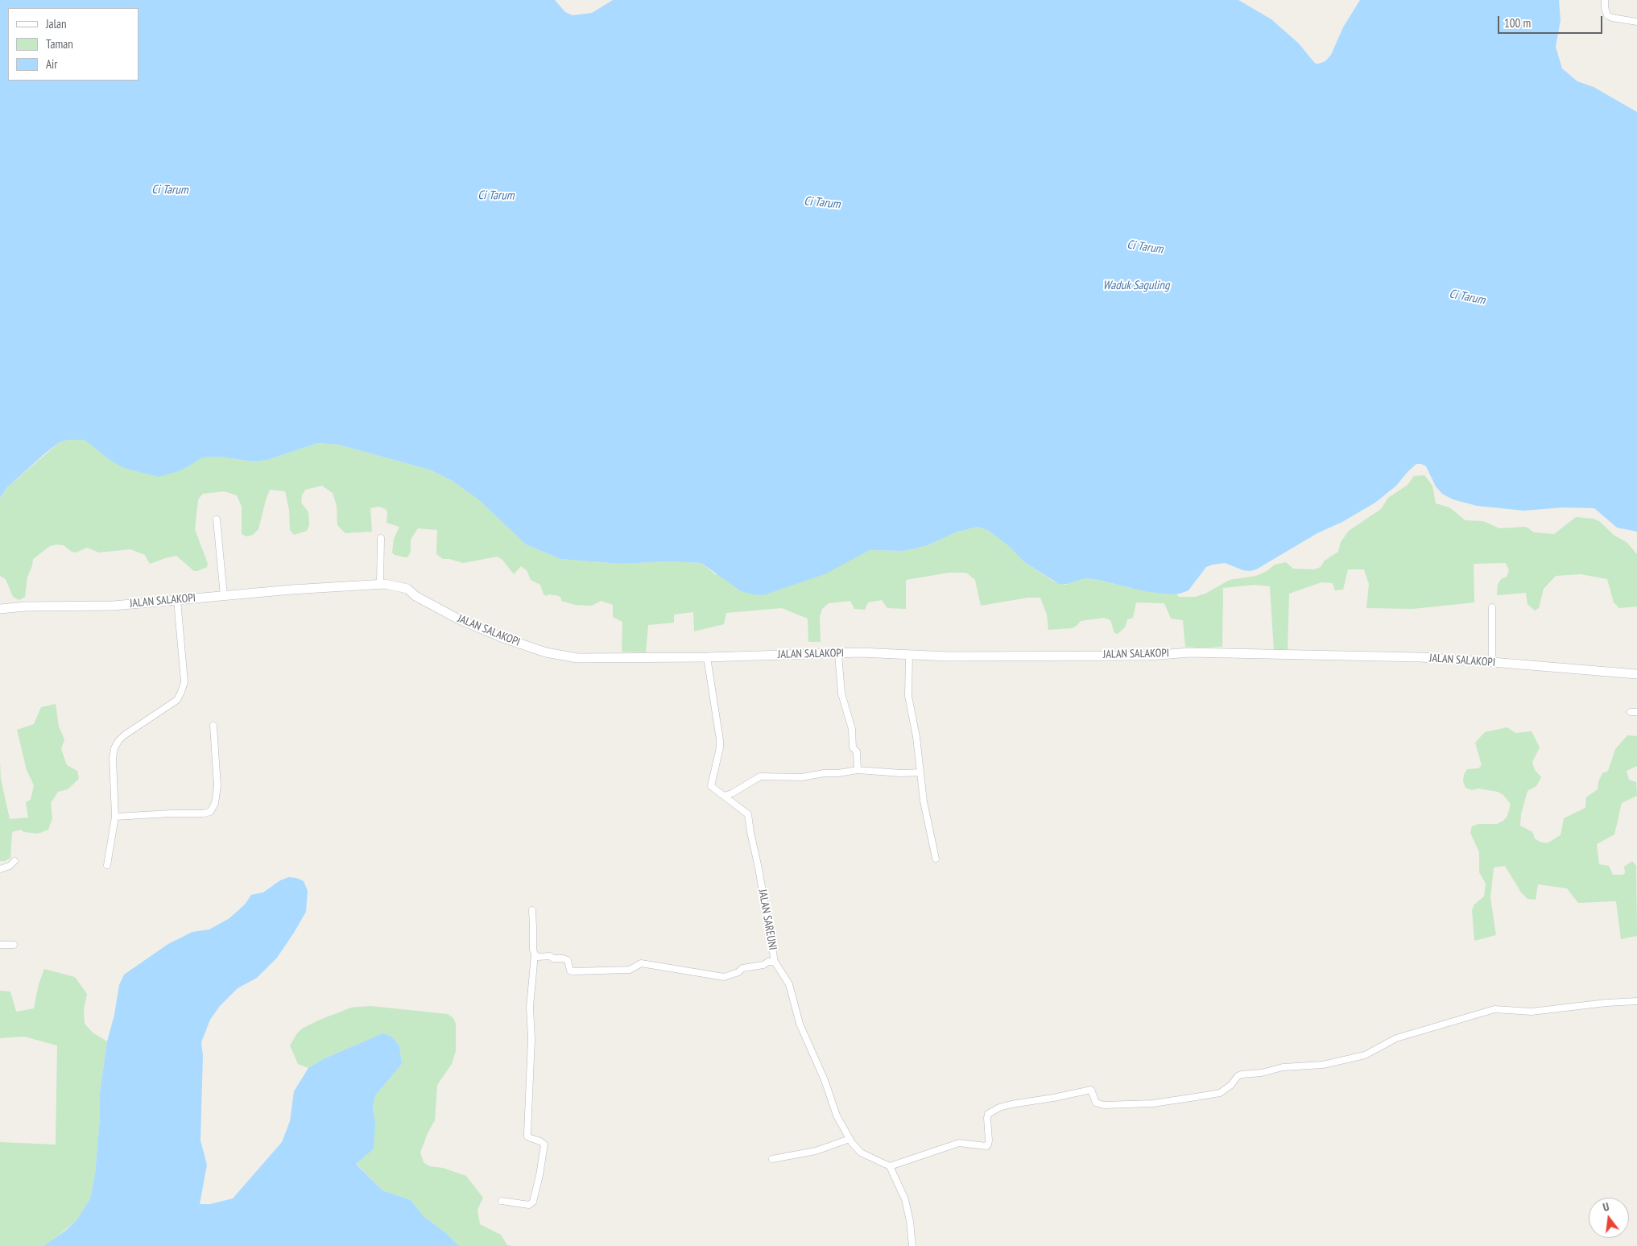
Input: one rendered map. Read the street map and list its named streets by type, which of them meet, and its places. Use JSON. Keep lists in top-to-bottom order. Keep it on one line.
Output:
{"streets":{"street":["JALAN SALAKOPI","JALAN SAREUNI"]},"crossings":[["JALAN SALAKOPI","JALAN SAREUNI"]],"water":["Ci Tarum","Waduk Saguling"],"legend":["Jalan","Taman","Air"],"scale_bar":"100 m","north":"top"}
